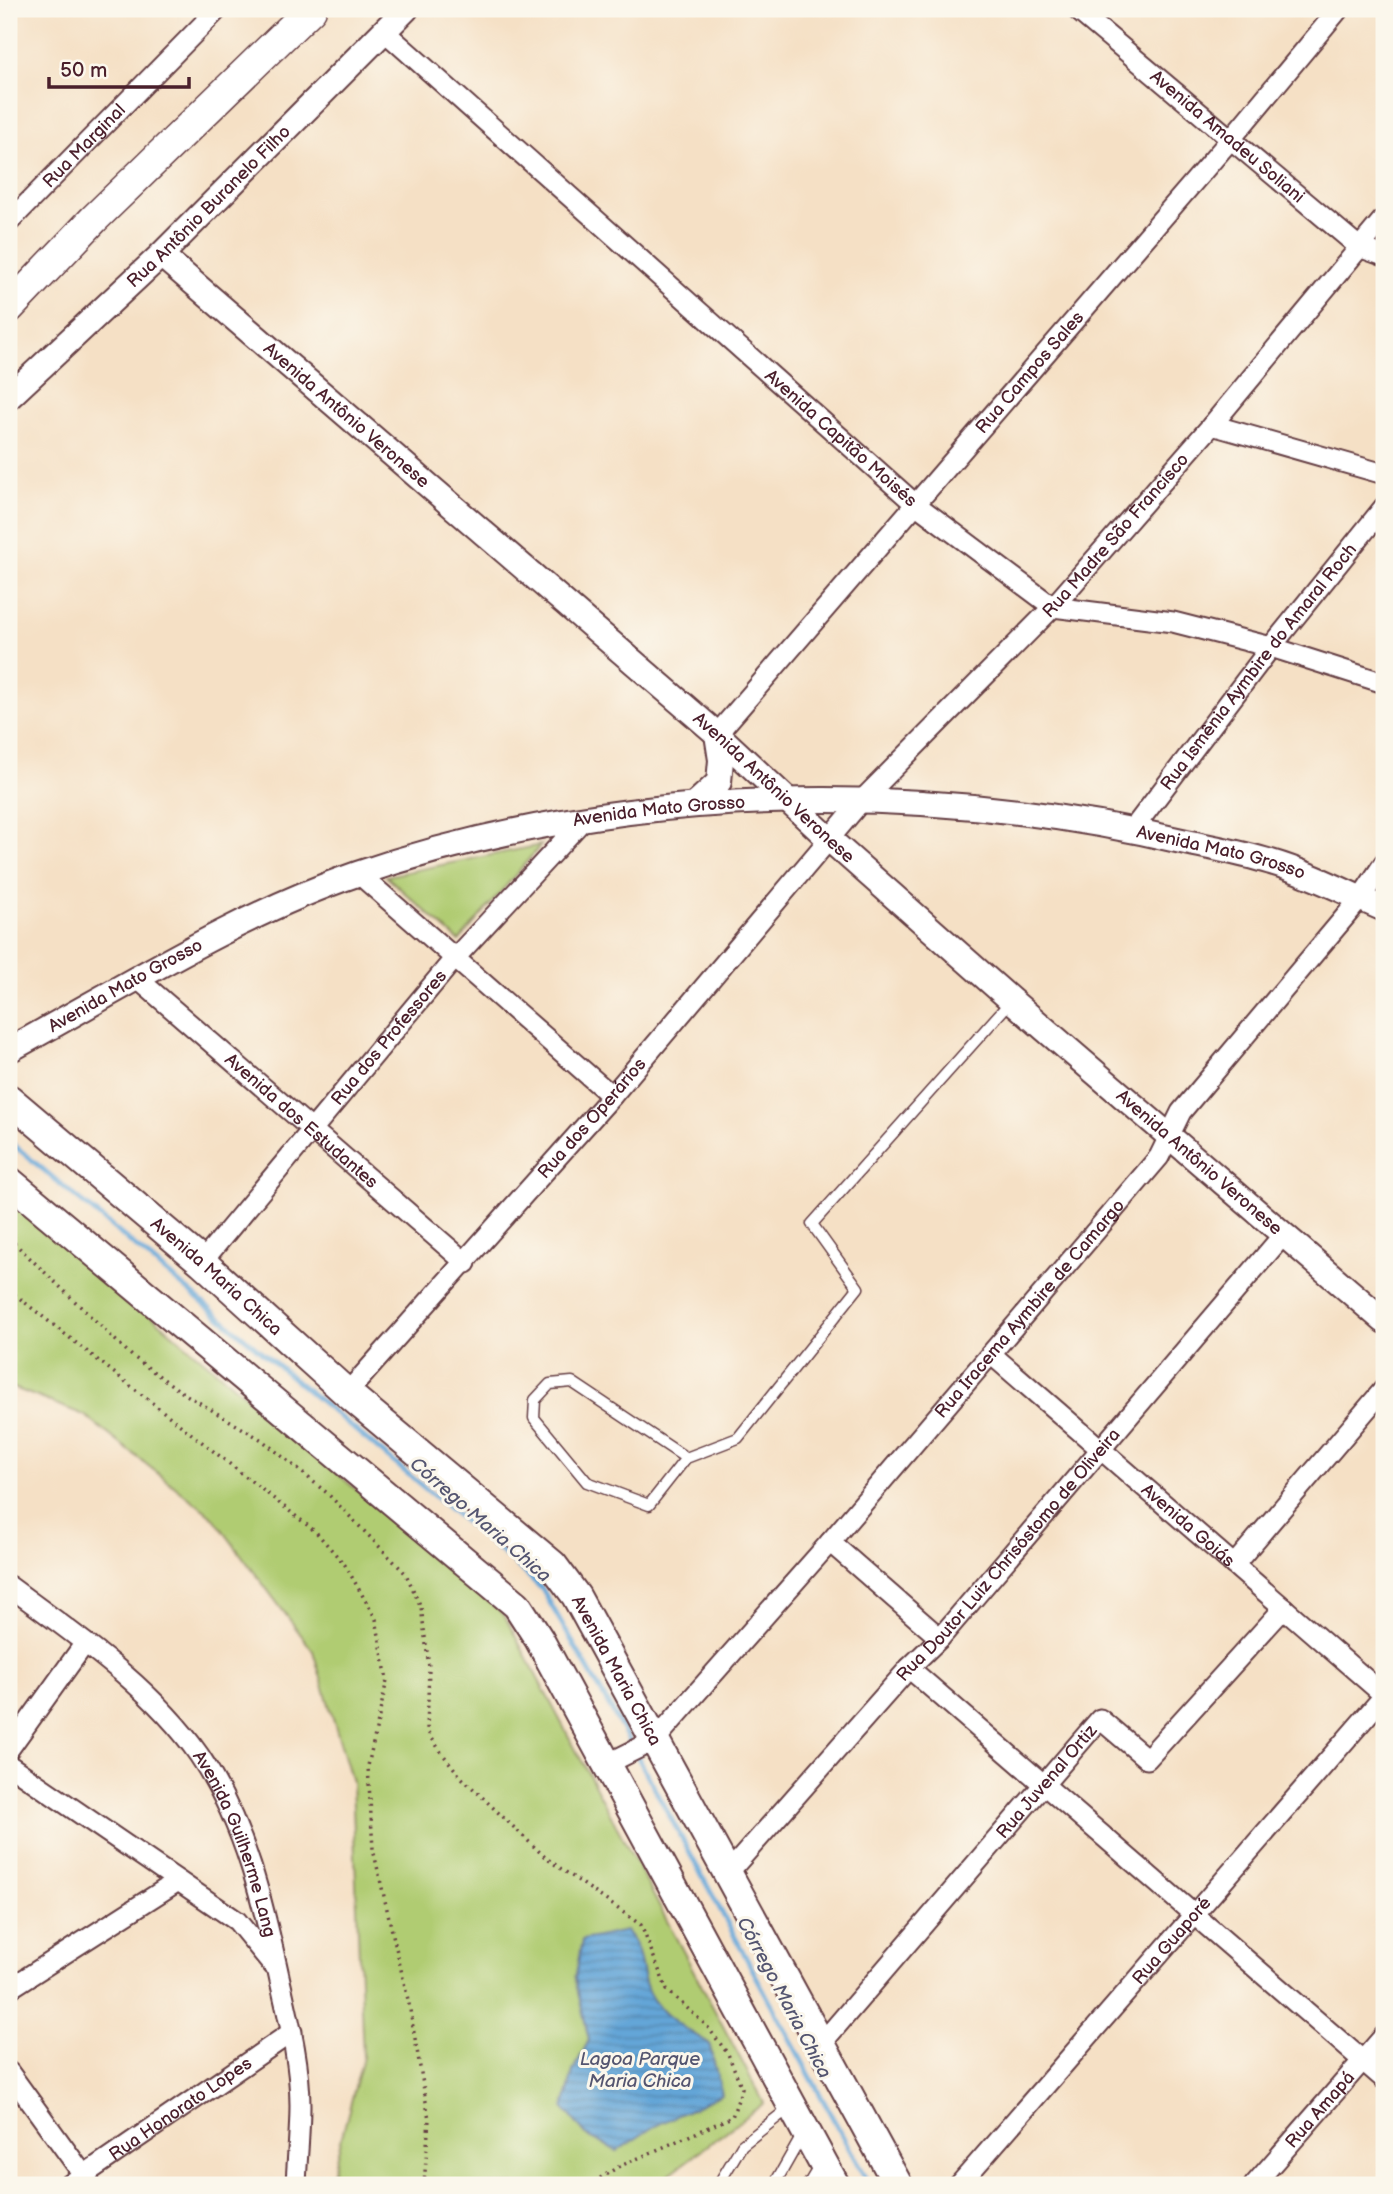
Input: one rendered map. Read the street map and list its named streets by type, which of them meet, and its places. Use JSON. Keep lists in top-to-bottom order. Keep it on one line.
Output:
{"streets":{"main road":["Avenida Maria Chica"],"street":["Avenida Amadeu Soliani","Rua Marginal","Rua Antônio Buranelo Filho","Rua Campos Sales","Avenida Antônio Veronese","Avenida Capitão Moisés","Rua Madre São Francisco","Rua Ismênia Aymbire do Amaral Roch","Avenida Mato Grosso","Rua dos Professores","Rua dos Operários","Avenida dos Estudantes","Rua Iracema Aymbire de Camargo","Avenida Goiás","Rua Doutor Luiz Chrisóstomo de Oliveira","Rua Juvenal Ortiz","Avenida Guilherme Lang","Rua Guaporé","Rua Honorato Lopes","Rua Amapá"]},"crossings":[["Avenida Amadeu Soliani","Rua Campos Sales"],["Avenida Amadeu Soliani","Rua Madre São Francisco"],["Rua Antônio Buranelo Filho","Avenida Antônio Veronese"],["Rua Antônio Buranelo Filho","Avenida Capitão Moisés"],["Rua Campos Sales","Avenida Antônio Veronese"],["Rua Campos Sales","Avenida Capitão Moisés"],["Avenida Antônio Veronese","Rua Madre São Francisco"],["Avenida Antônio Veronese","Avenida Mato Grosso"],["Avenida Antônio Veronese","Rua dos Operários"],["Avenida Antônio Veronese","Rua Iracema Aymbire de Camargo"],["Avenida Antônio Veronese","Rua Doutor Luiz Chrisóstomo de Oliveira"],["Avenida Capitão Moisés","Rua Madre São Francisco"],["Avenida Capitão Moisés","Rua Ismênia Aymbire do Amaral Roch"],["Rua Madre São Francisco","Avenida Mato Grosso"],["Rua Madre São Francisco","Rua dos Operários"],["Rua Ismênia Aymbire do Amaral Roch","Avenida Mato Grosso"],["Avenida Mato Grosso","Rua dos Professores"],["Avenida Mato Grosso","Avenida dos Estudantes"],["Avenida Mato Grosso","Rua Iracema Aymbire de Camargo"],["Rua dos Professores","Avenida dos Estudantes"],["Rua dos Professores","Avenida Maria Chica"],["Rua dos Operários","Avenida dos Estudantes"],["Rua dos Operários","Avenida Maria Chica"],["Avenida Maria Chica","Rua Iracema Aymbire de Camargo"],["Avenida Maria Chica","Rua Doutor Luiz Chrisóstomo de Oliveira"],["Avenida Maria Chica","Rua Juvenal Ortiz"],["Rua Iracema Aymbire de Camargo","Avenida Goiás"],["Avenida Goiás","Rua Doutor Luiz Chrisóstomo de Oliveira"],["Avenida Goiás","Rua Juvenal Ortiz"],["Avenida Goiás","Rua Guaporé"],["Avenida Guilherme Lang","Rua Honorato Lopes"]],"water":["Córrego Maria Chica","Lagoa Parque Maria Chica"],"scale_bar":"50 m"}
